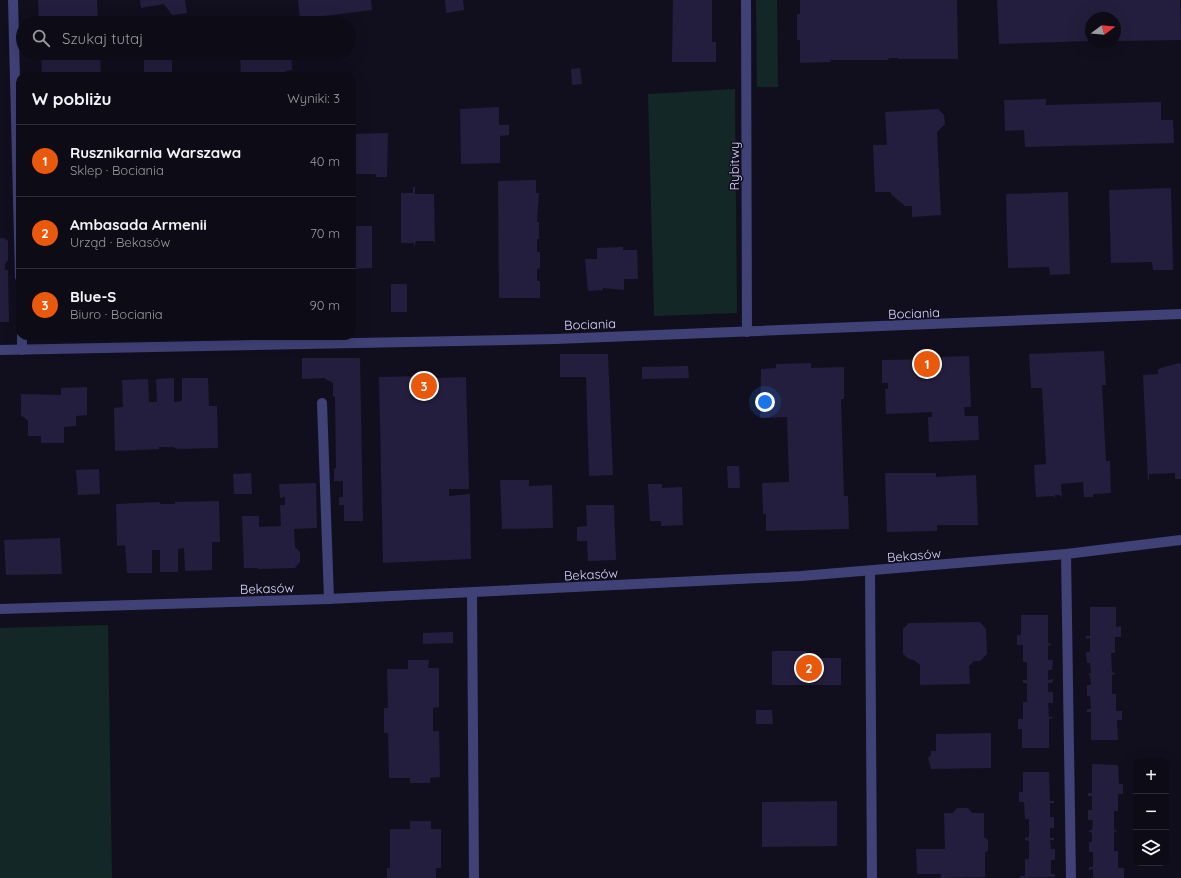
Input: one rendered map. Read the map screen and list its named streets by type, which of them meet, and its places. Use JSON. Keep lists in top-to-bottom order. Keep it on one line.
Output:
{"streets":{"street":["Rybitwy","Bociania","Bekasów"]},"crossings":[["Rybitwy","Bociania"]],"north":"right","page":{"search":"Szukaj tutaj","heading":["W pobliżu","Wyniki: 3"],"list":[{"mark":"1","name":"Rusznikarnia Warszawa","note":"Sklep · Bociania","value":"40 m"},{"mark":"2","name":"Ambasada Armenii","note":"Urząd · Bekasów","value":"70 m"},{"mark":"3","name":"Blue-S","note":"Biuro · Bociania","value":"90 m"}],"pins":["1","3","2"],"map_buttons":["+","−"]}}
